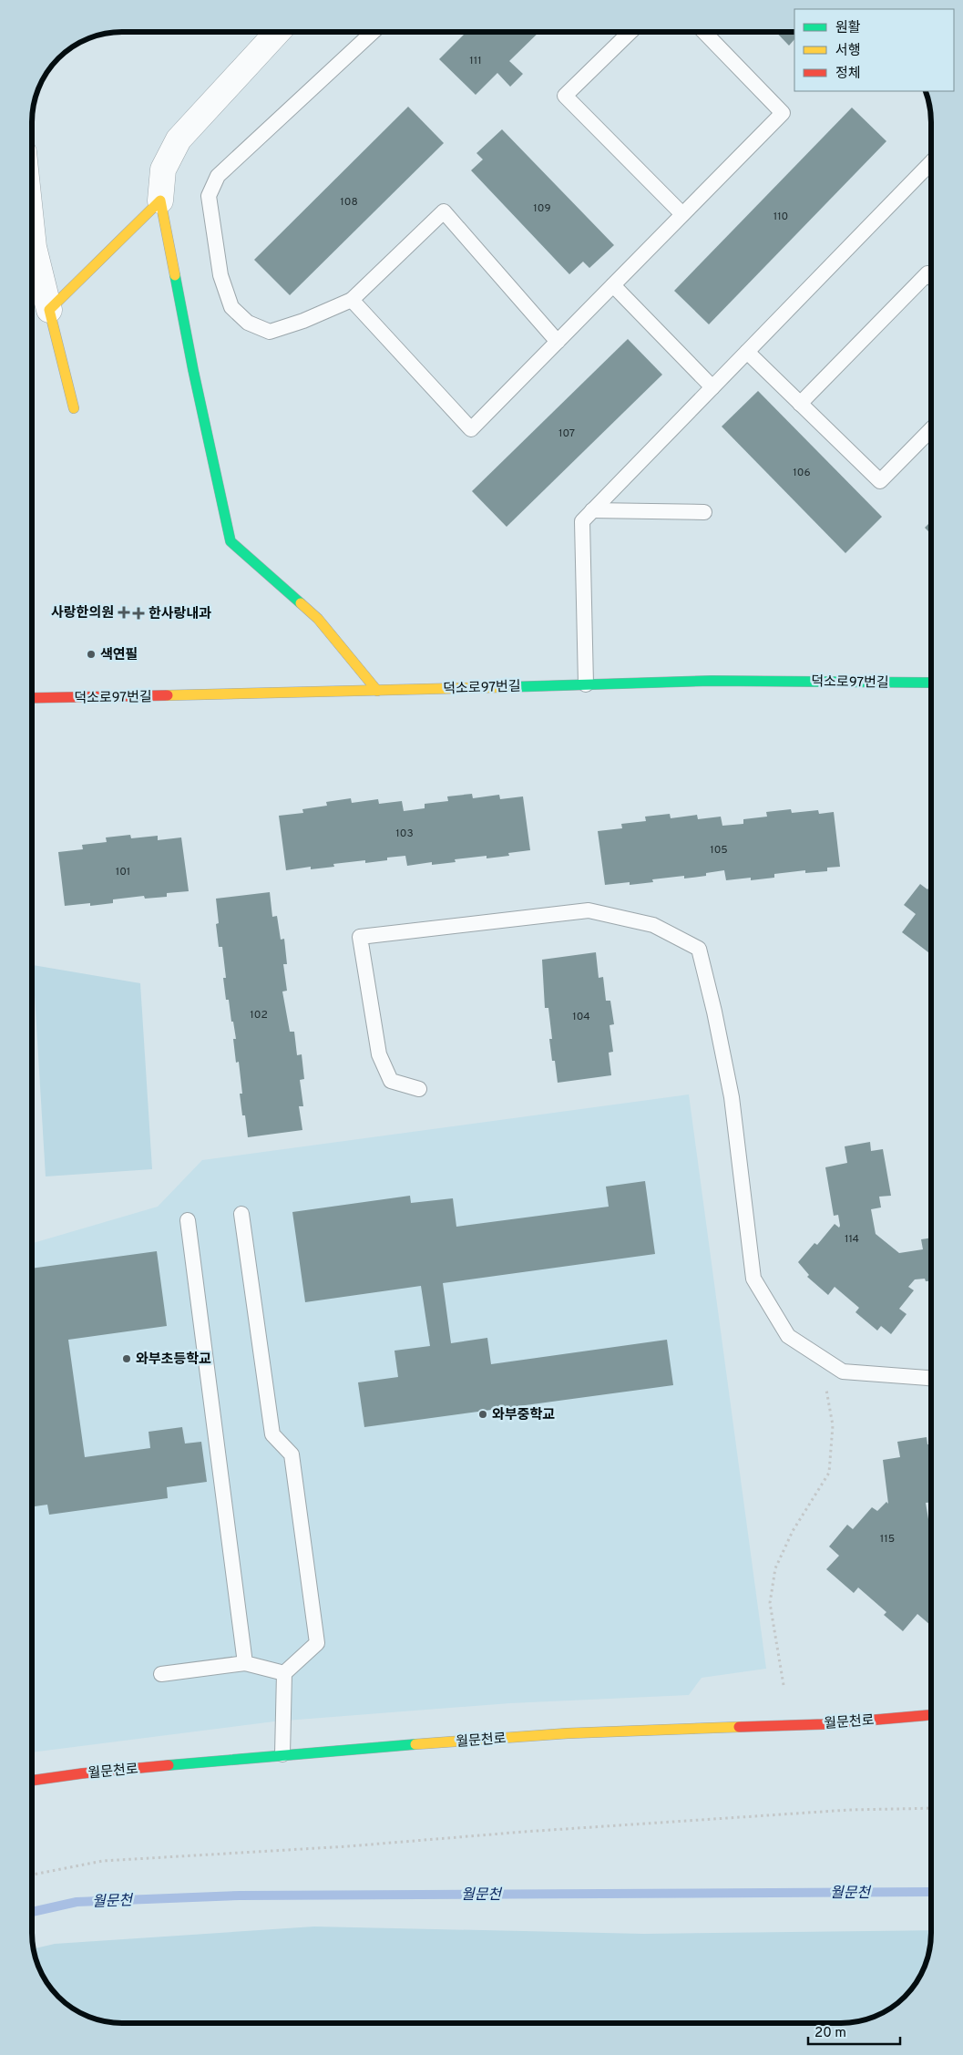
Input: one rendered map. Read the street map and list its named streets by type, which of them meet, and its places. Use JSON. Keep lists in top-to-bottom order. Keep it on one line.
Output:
{"streets":{"street":["덕소로97번길","월문천로"]},"water":["월문천"],"places":{"health":["사랑한의원","한사랑내과"],"other":["색연필","와부초등학교","와부중학교"]},"house_numbers":["111","108","109","110","107","106","103","105","101","102","104","114","115"],"legend":["원활","서행","정체"],"scale_bar":"20 m"}
